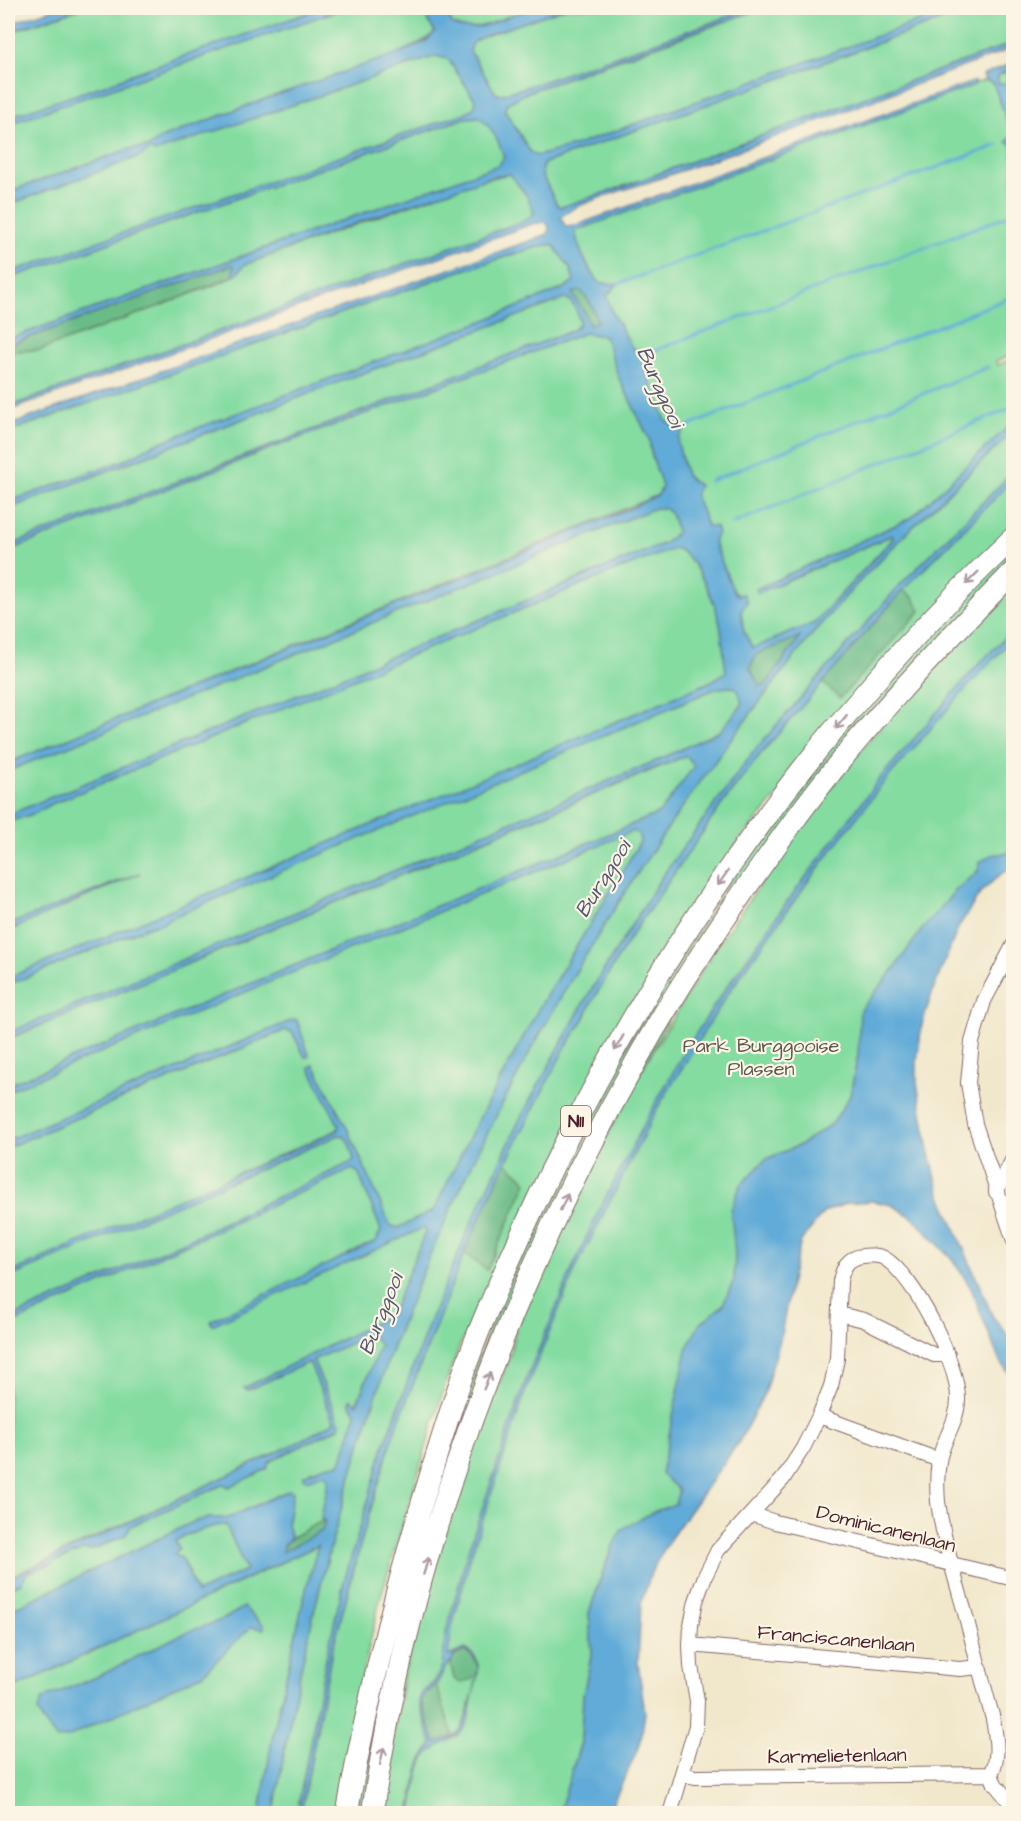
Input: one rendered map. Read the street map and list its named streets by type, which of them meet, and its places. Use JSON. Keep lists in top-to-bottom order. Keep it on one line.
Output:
{"streets":{"highway":["N11"],"street":["Dominicanenlaan","Franciscanenlaan","Karmelietenlaan"]},"water":["Burggooi"],"parks":["Park Burggooise Plassen"]}
